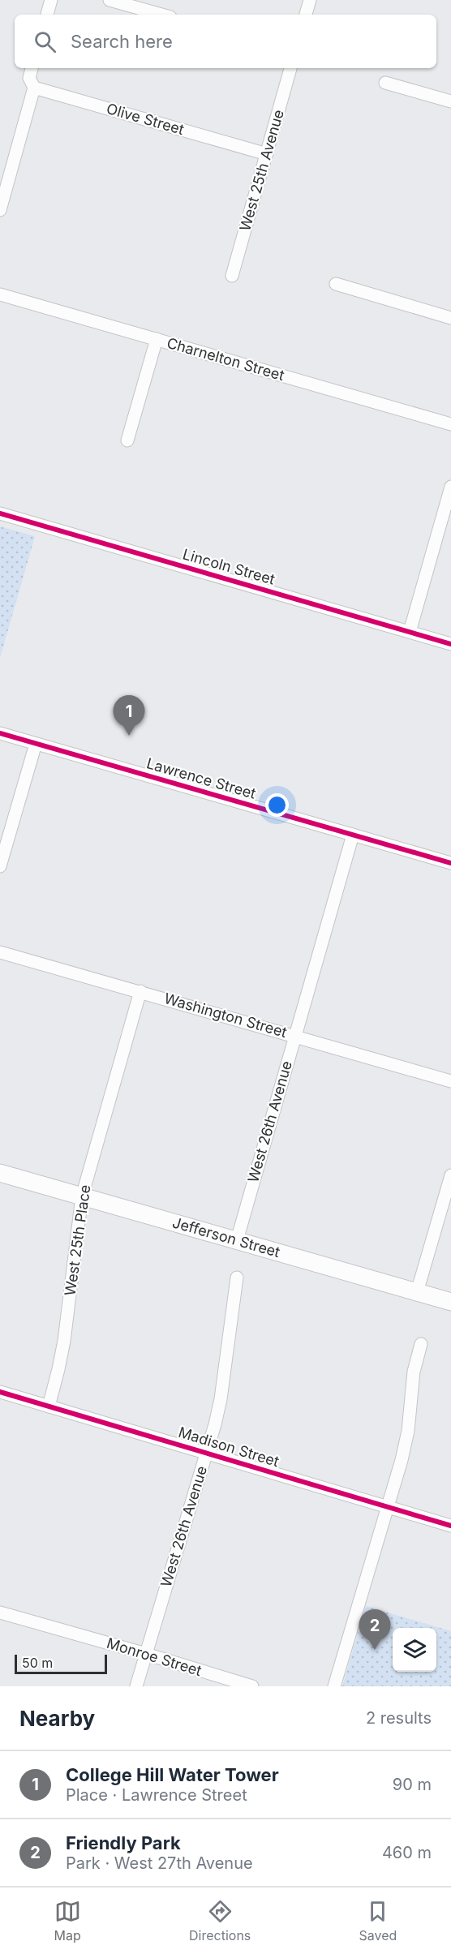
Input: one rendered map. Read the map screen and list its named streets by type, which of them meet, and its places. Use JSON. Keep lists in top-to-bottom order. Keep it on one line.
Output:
{"streets":{"street":["Olive Street","West 25th Avenue","Charnelton Street","Lincoln Street","Lawrence Street","Washington Street","West 26th Avenue","Jefferson Street","West 25th Place","Madison Street","Monroe Street"]},"crossings":[["Olive Street","West 25th Avenue"],["Lawrence Street","West 26th Avenue"],["Washington Street","West 26th Avenue"],["Washington Street","West 25th Place"],["West 26th Avenue","Jefferson Street"],["West 26th Avenue","Madison Street"],["West 26th Avenue","Monroe Street"],["Jefferson Street","West 25th Place"],["West 25th Place","Madison Street"]],"scale_bar":"50 m","page":{"search":"Search here","pins":["1","2"],"scale":"50 m","heading":["Nearby","2 results"],"list":[{"mark":"1","name":"College Hill Water Tower","note":"Place · Lawrence Street","value":"90 m"},{"mark":"2","name":"Friendly Park","note":"Park · West 27th Avenue","value":"460 m"}],"nav":["Map","Directions","Saved"]}}
